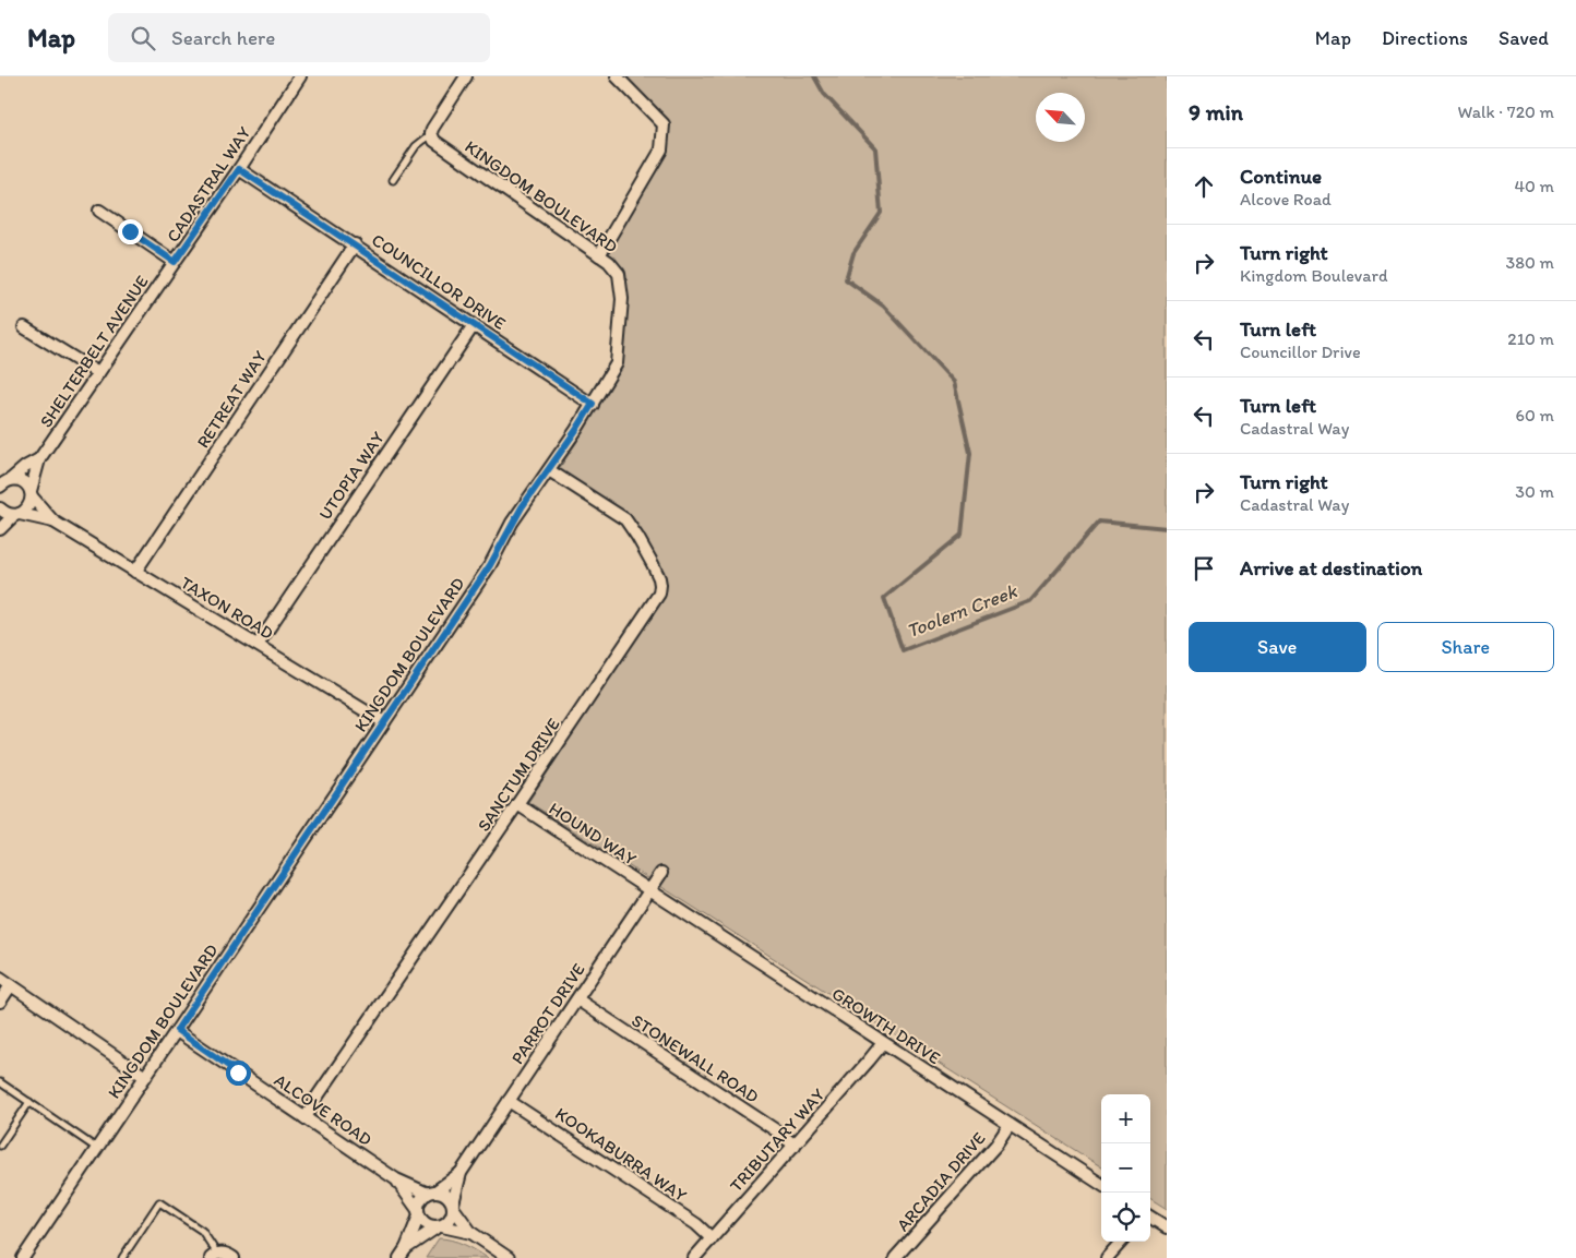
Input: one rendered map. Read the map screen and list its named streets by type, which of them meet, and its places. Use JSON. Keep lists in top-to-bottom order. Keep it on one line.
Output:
{"streets":{"street":["CADASTRAL WAY","KINGDOM BOULEVARD","COUNCILLOR DRIVE","SHELTERBELT AVENUE","RETREAT WAY","UTOPIA WAY","TAXON ROAD","SANCTUM DRIVE","HOUND WAY","PARROT DRIVE","GROWTH DRIVE","STONEWALL ROAD","ALCOVE ROAD","TRIBUTARY WAY","KOOKABURRA WAY","ARCADIA DRIVE"]},"crossings":[["CADASTRAL WAY","COUNCILLOR DRIVE"],["CADASTRAL WAY","SHELTERBELT AVENUE"],["KINGDOM BOULEVARD","COUNCILLOR DRIVE"],["KINGDOM BOULEVARD","TAXON ROAD"],["KINGDOM BOULEVARD","SANCTUM DRIVE"],["KINGDOM BOULEVARD","ALCOVE ROAD"],["COUNCILLOR DRIVE","RETREAT WAY"],["COUNCILLOR DRIVE","UTOPIA WAY"],["RETREAT WAY","TAXON ROAD"],["UTOPIA WAY","TAXON ROAD"],["SANCTUM DRIVE","HOUND WAY"],["SANCTUM DRIVE","ALCOVE ROAD"],["HOUND WAY","PARROT DRIVE"],["HOUND WAY","GROWTH DRIVE"],["PARROT DRIVE","GROWTH DRIVE"],["PARROT DRIVE","STONEWALL ROAD"],["PARROT DRIVE","ALCOVE ROAD"],["PARROT DRIVE","KOOKABURRA WAY"],["GROWTH DRIVE","TRIBUTARY WAY"],["GROWTH DRIVE","ARCADIA DRIVE"],["STONEWALL ROAD","TRIBUTARY WAY"],["TRIBUTARY WAY","KOOKABURRA WAY"]],"water":["Toolern Creek"],"north":"top left","page":{"header":"Map","search":"Search here","nav":["Map","Directions","Saved"],"heading":["9 min","Walk · 720 m"],"list":[["Continue","Alcove Road","40 m"],["Turn right","Kingdom Boulevard","380 m"],["Turn left","Councillor Drive","210 m"],["Turn left","Cadastral Way","60 m"],["Turn right","Cadastral Way","30 m"],"Arrive at destination"],"buttons":["Save","Share"],"map_buttons":["+","−"]}}
